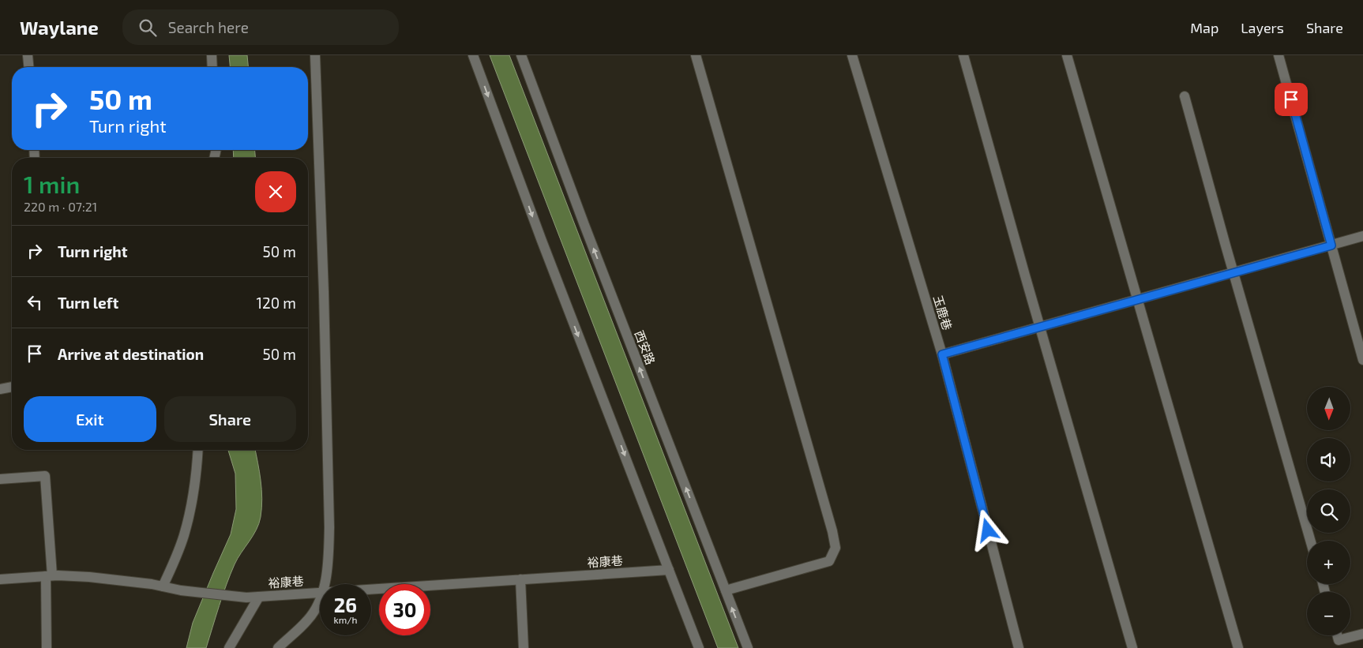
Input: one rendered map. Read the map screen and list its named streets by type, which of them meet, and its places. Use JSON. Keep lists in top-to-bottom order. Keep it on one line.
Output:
{"streets":{"street":["玉鹿巷","西安路","裕康巷"]},"north":"bottom","page":{"header":"Waylane","search":"Search here","nav":["Map","Layers","Share"],"turn":["50 m","Turn right"],"heading":["1 min","220 m · 07:21"],"list":[{"name":"Turn right","value":"50 m"},{"name":"Turn left","value":"120 m"},{"name":"Arrive at destination","value":"50 m"}],"map_buttons":["+","−"],"buttons":["Exit","Share"],"speed":"26 km/h","limit":"30"}}
